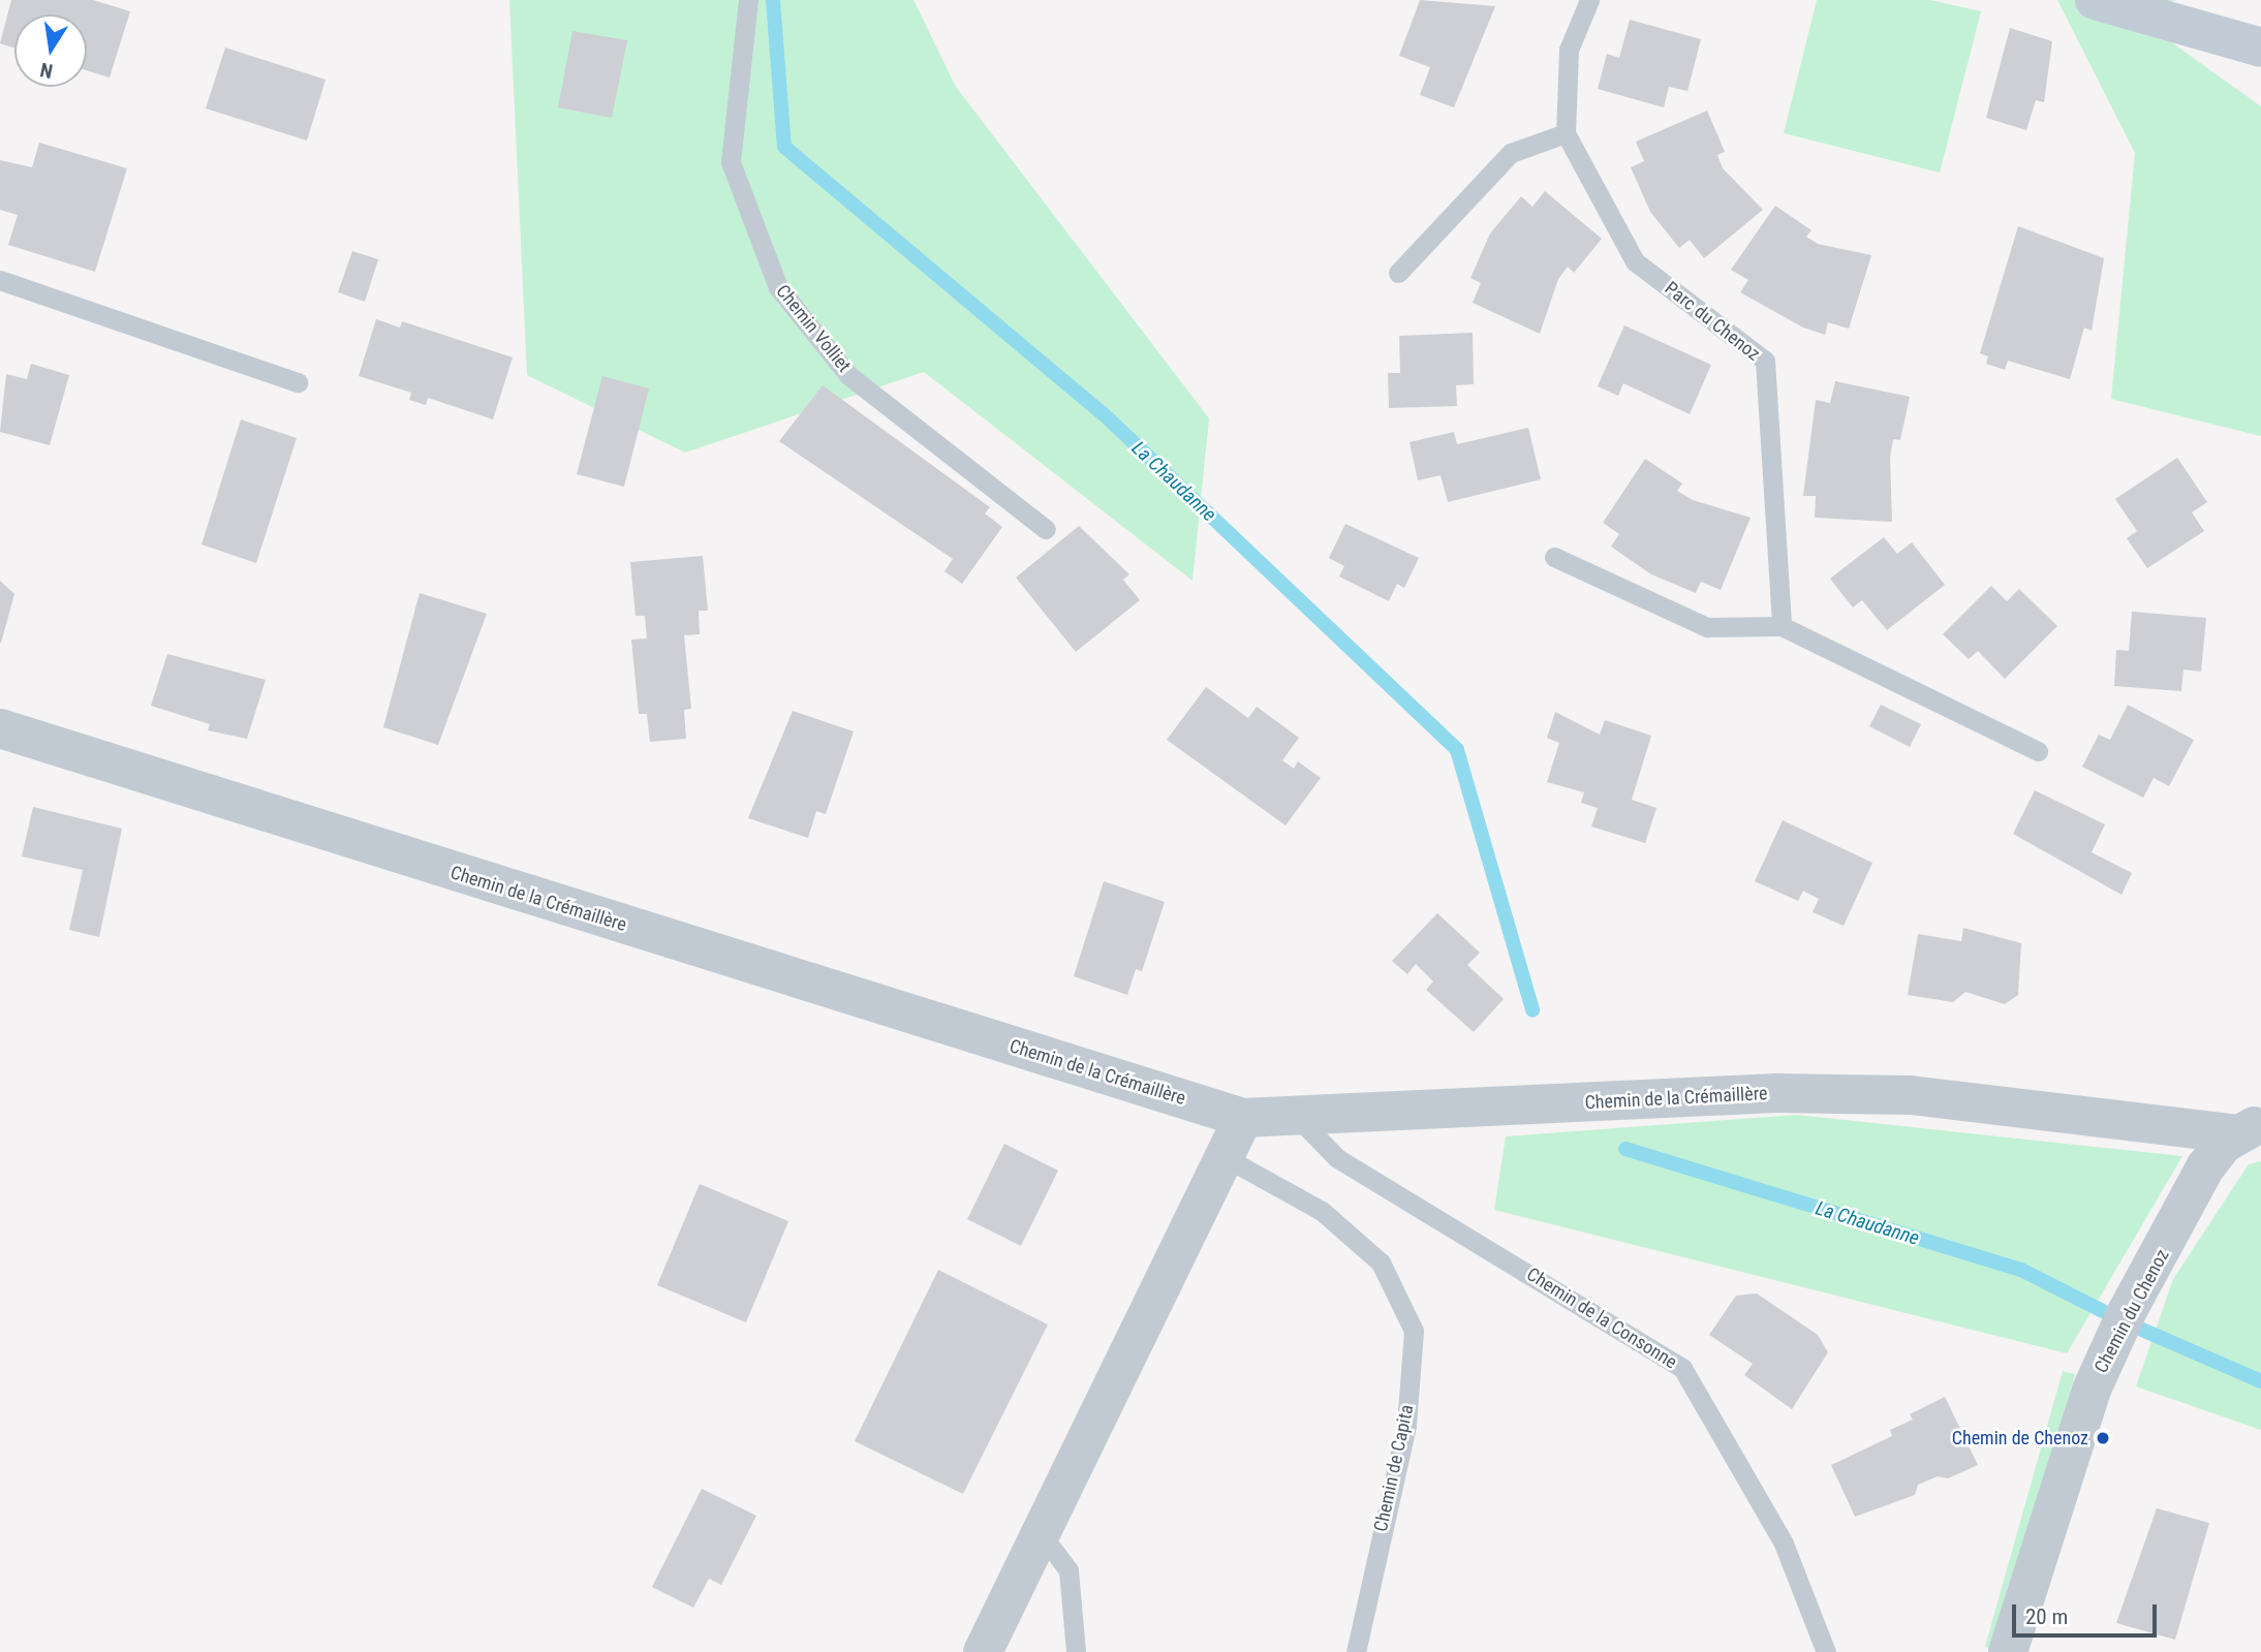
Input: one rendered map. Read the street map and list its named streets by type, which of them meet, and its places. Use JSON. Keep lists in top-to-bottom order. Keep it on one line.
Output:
{"streets":{"street":["Chemin de la Crémaillère","Chemin du Chenoz"],"lane":["Parc du Chenoz","Chemin Volliet","Chemin de la Consonne","Chemin de Capita"]},"crossings":[["Chemin de la Crémaillère","Chemin du Chenoz"],["Chemin de la Crémaillère","Chemin de la Consonne"]],"water":["La Chaudanne"],"places":["Chemin de Chenoz"],"scale_bar":"20 m","north":"bottom"}
